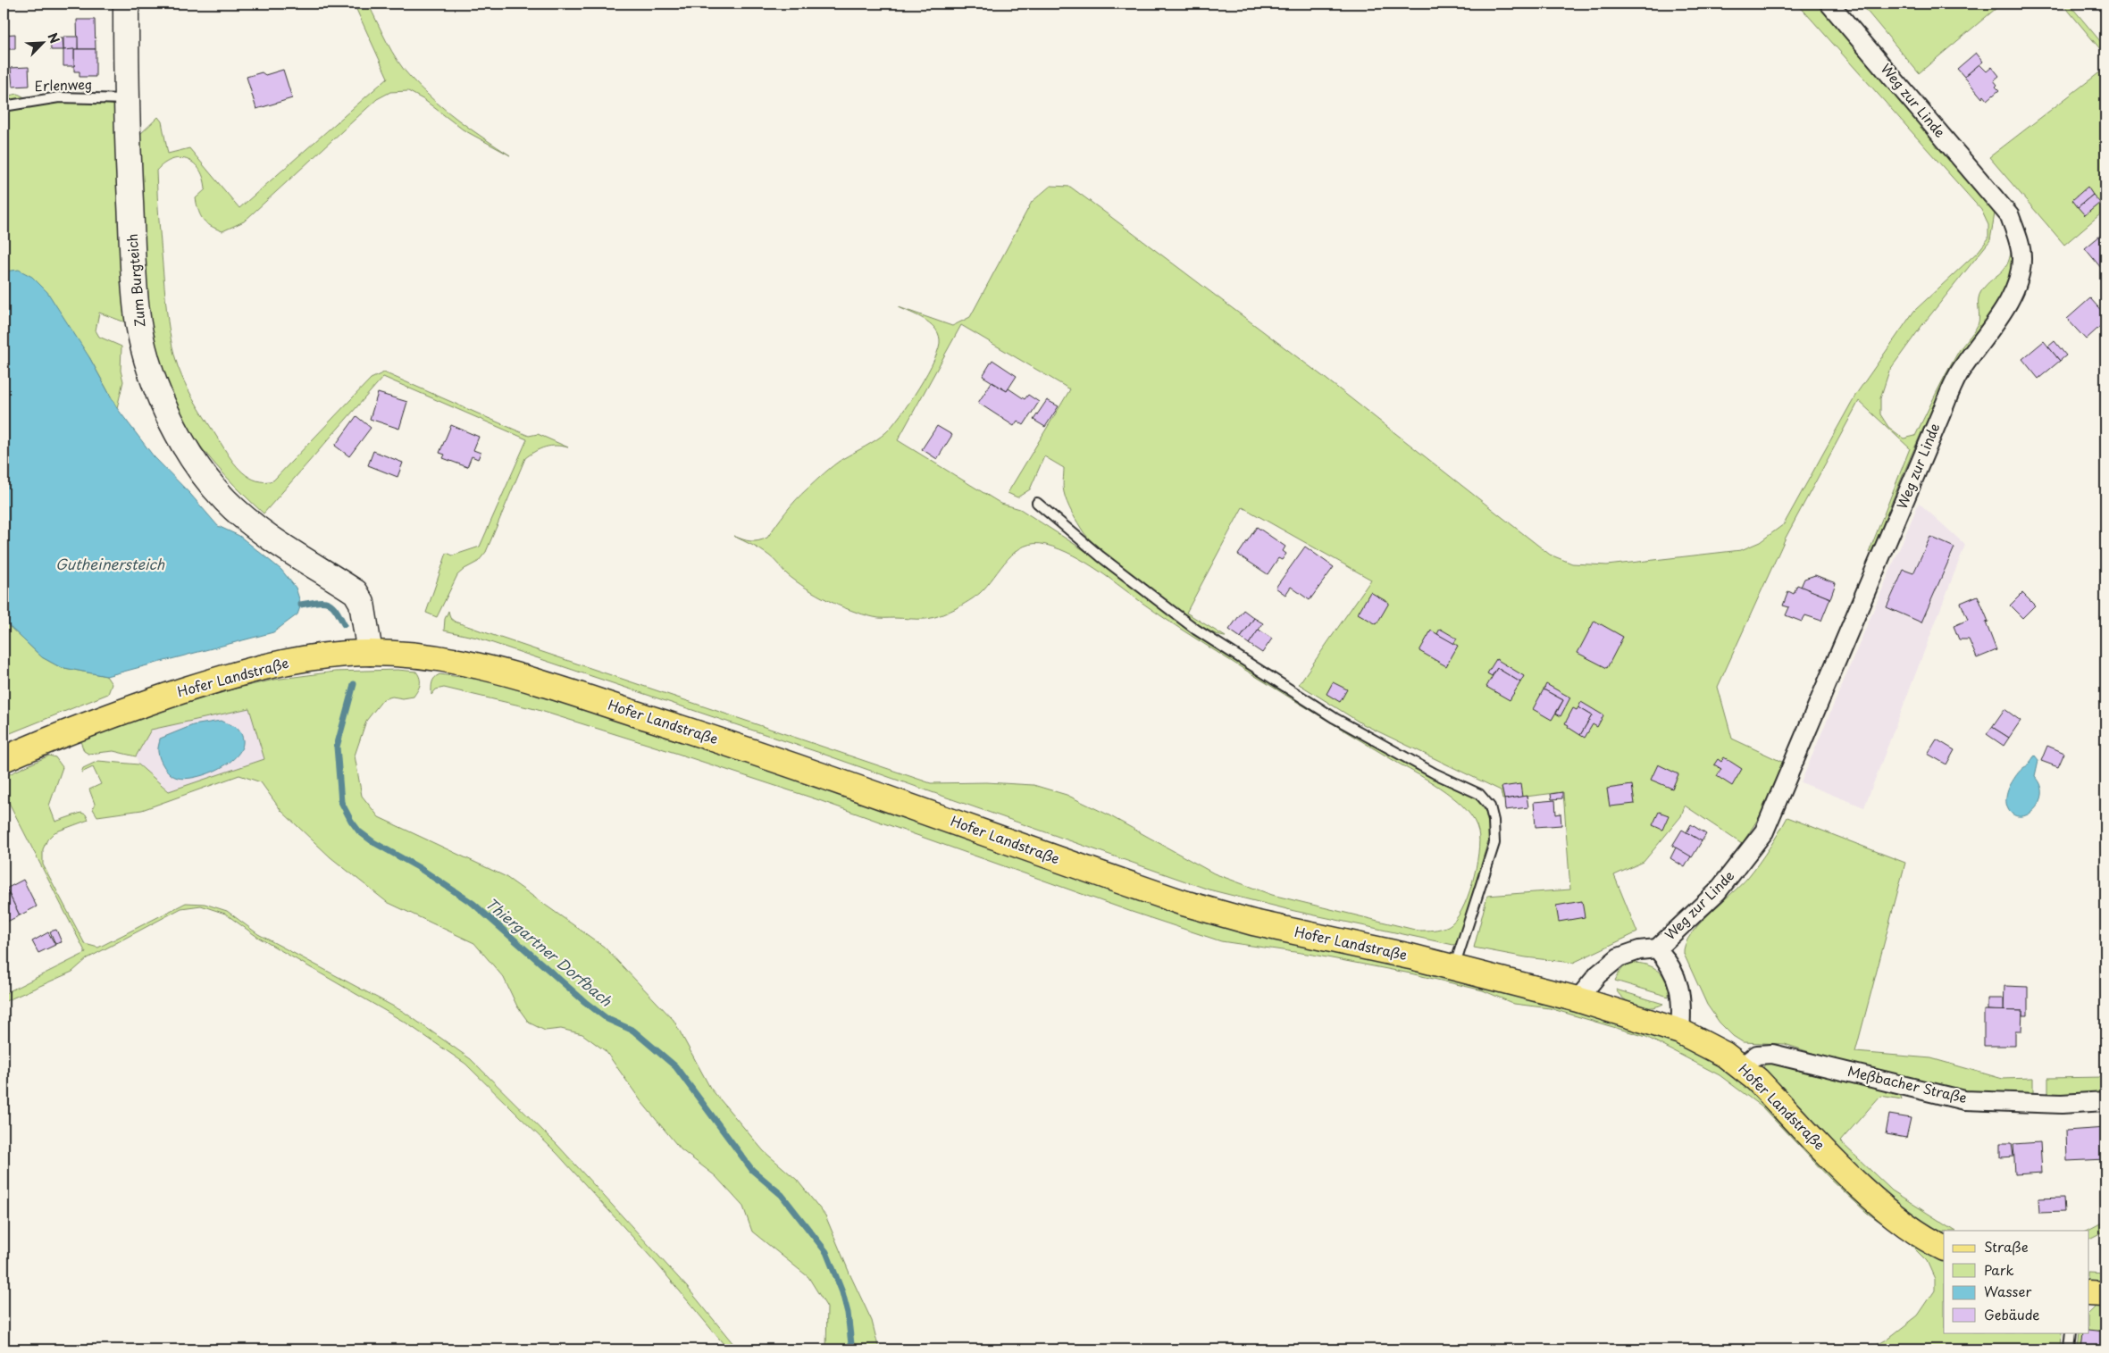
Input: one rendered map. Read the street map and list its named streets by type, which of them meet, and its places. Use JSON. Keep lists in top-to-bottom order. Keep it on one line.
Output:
{"streets":{"main road":["Hofer Landstraße"],"street":["Weg zur Linde","Zum Burgteich","Meßbacher Straße"],"lane":["Erlenweg"]},"crossings":[["Erlenweg","Zum Burgteich"],["Weg zur Linde","Hofer Landstraße"],["Zum Burgteich","Hofer Landstraße"],["Hofer Landstraße","Meßbacher Straße"]],"water":["Gutheinersteich","Thiergartner Dorfbach"],"legend":["Straße","Park","Wasser","Gebäude"],"north":"top right"}
